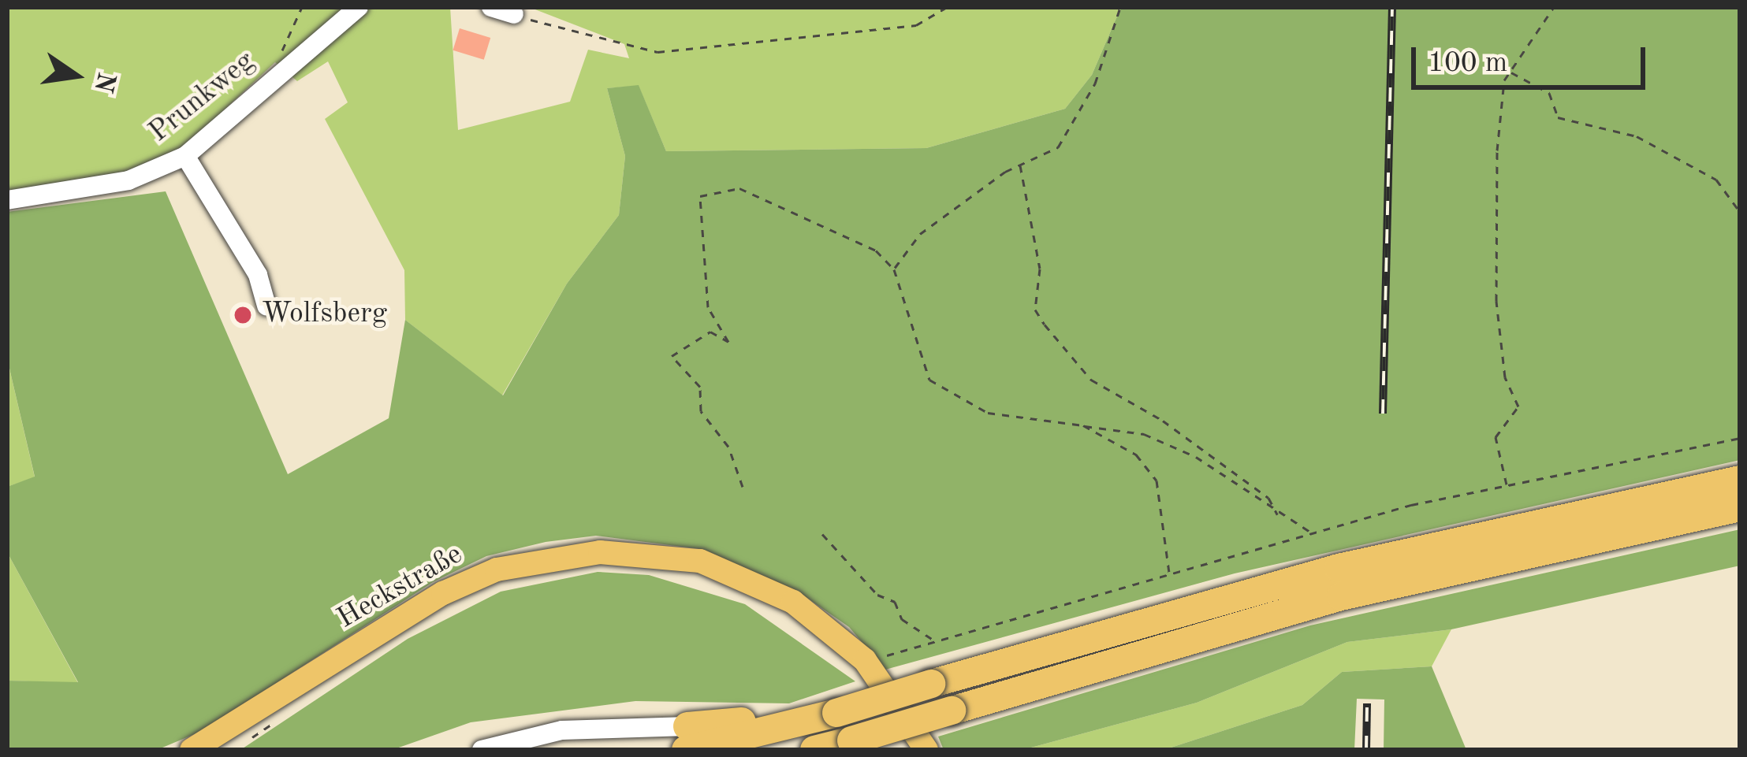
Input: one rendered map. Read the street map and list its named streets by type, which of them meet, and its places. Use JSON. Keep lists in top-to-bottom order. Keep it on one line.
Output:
{"streets":{"main road":["Heckstraße"],"street":["Prunkweg"]},"places":["Wolfsberg"],"scale_bar":"100 m","north":"right"}
